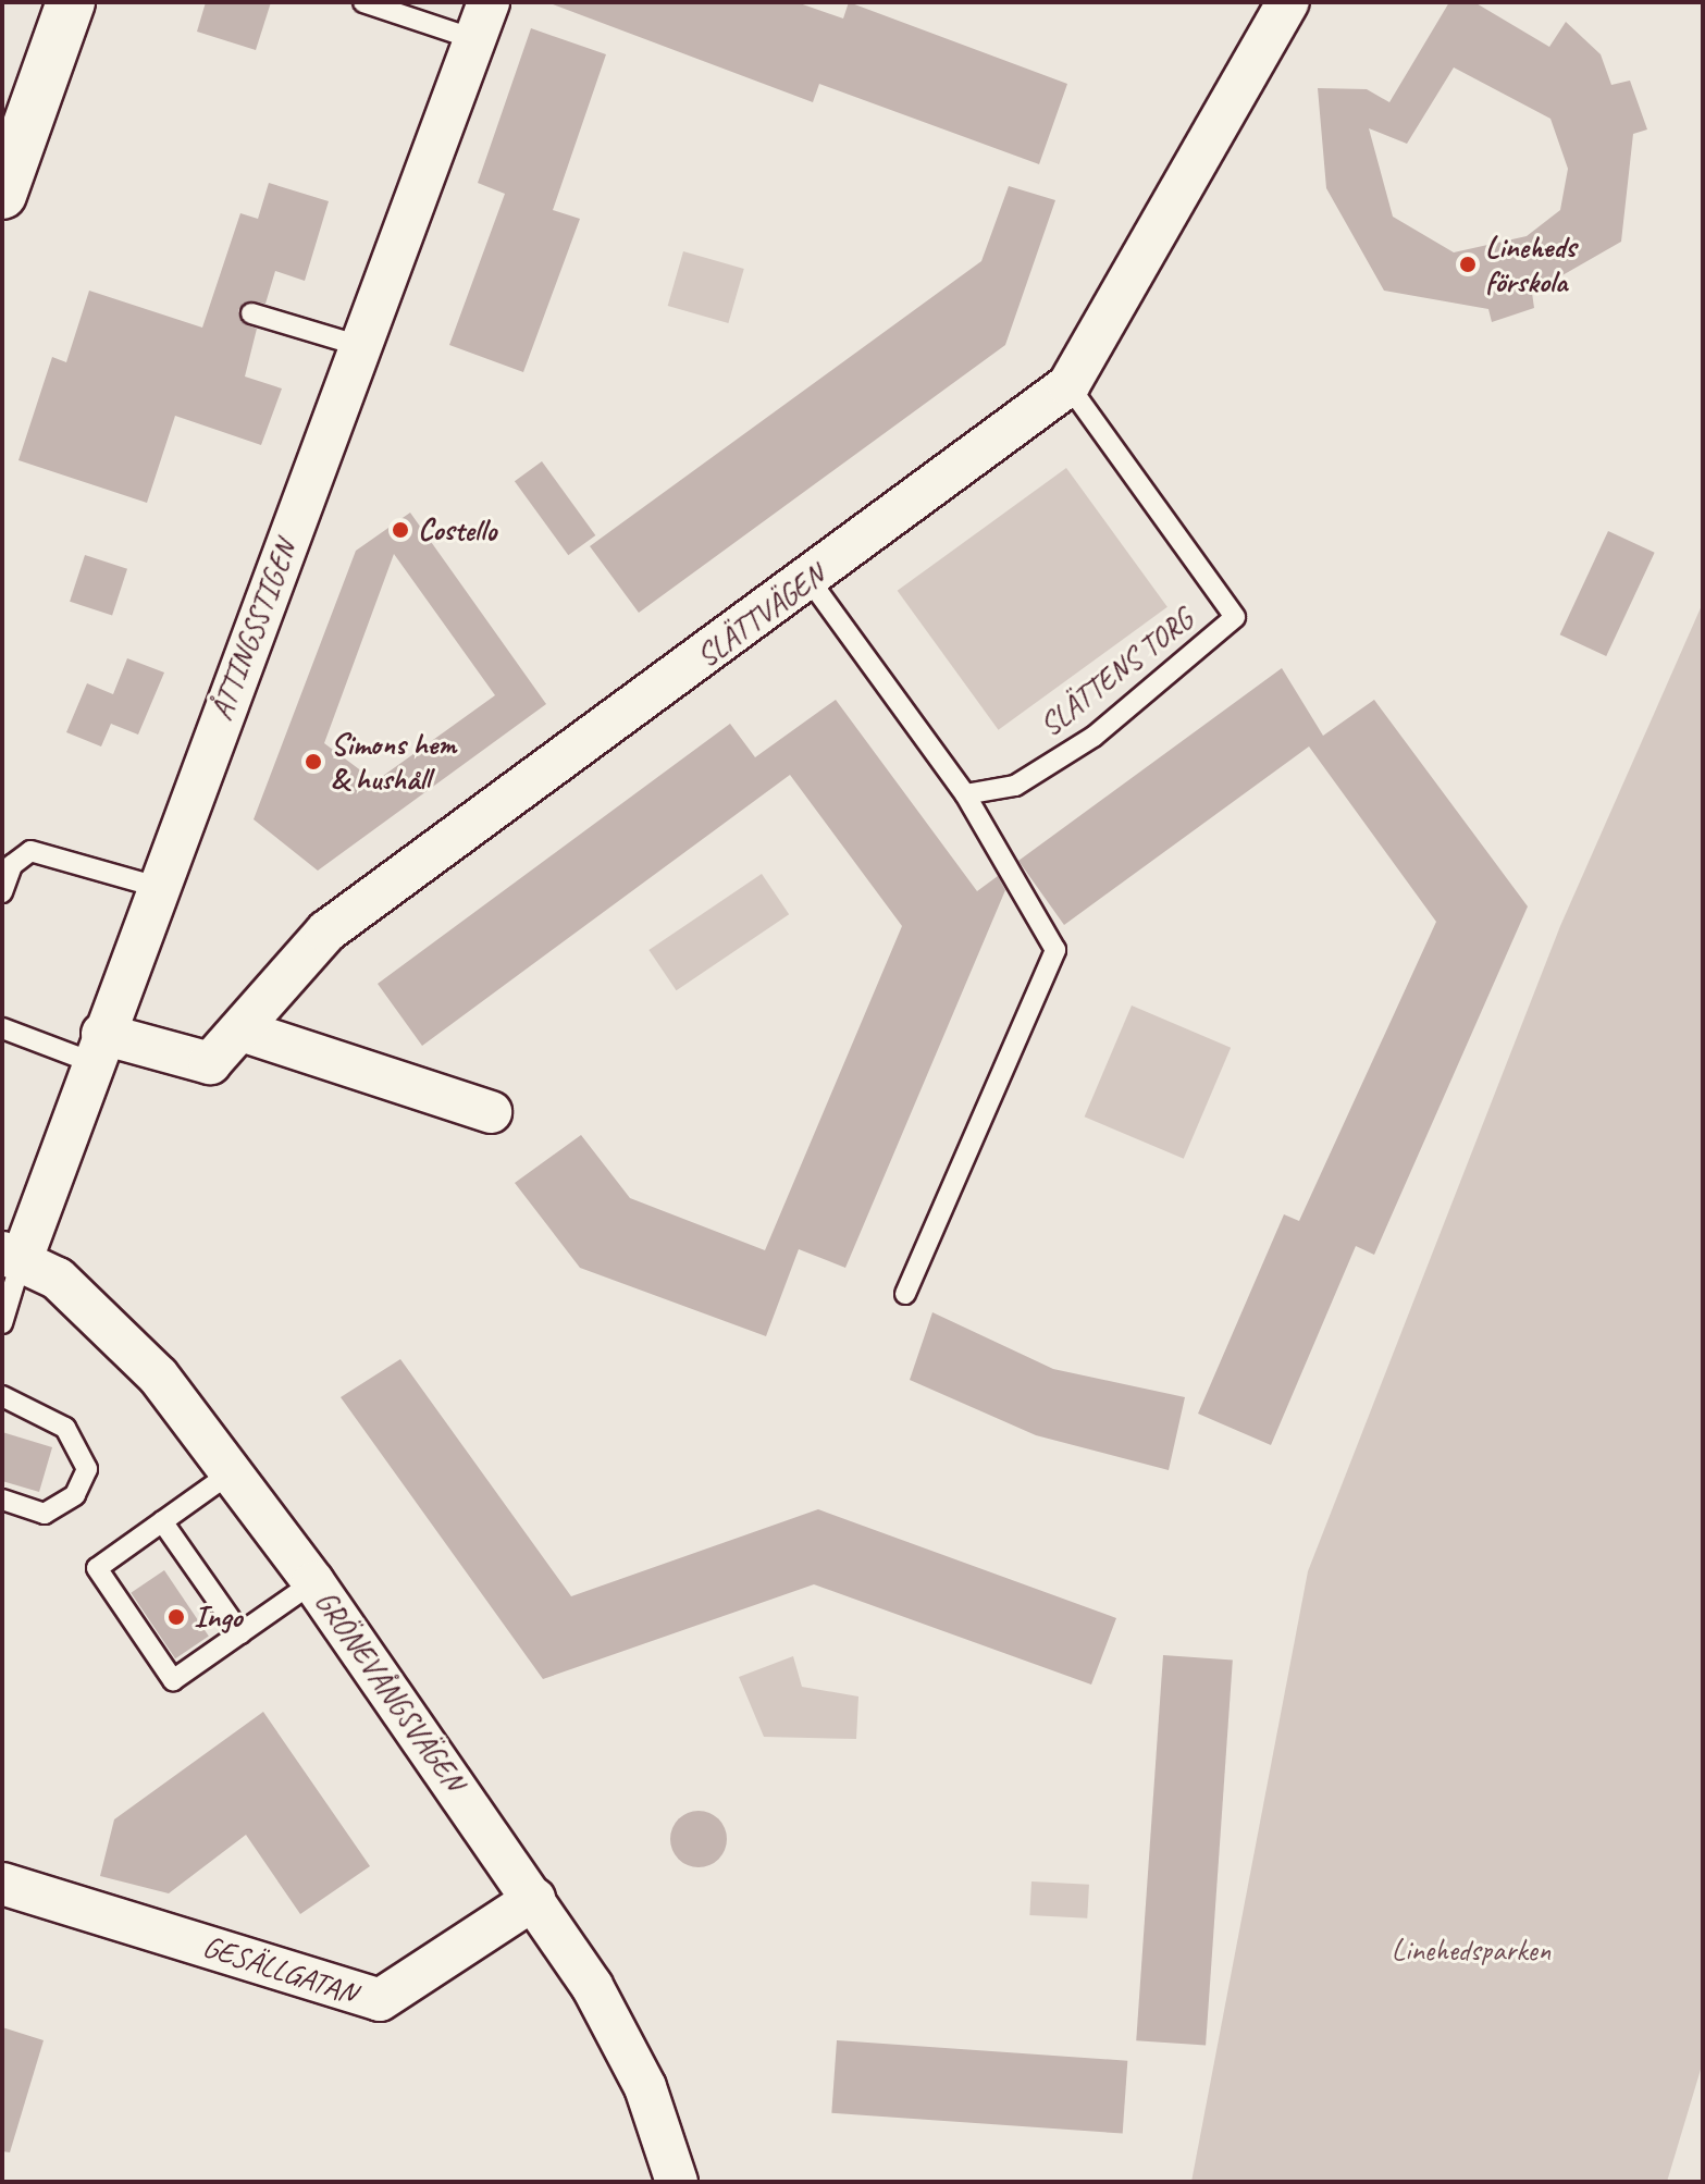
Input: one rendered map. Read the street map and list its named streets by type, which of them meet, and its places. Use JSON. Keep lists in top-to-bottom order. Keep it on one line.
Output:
{"streets":{"street":["SLÄTTVÄGEN","ÅTTINGSSTIGEN","GRÖNEVÅNGSVÄGEN","GESÄLLGATAN"],"lane":["SLÄTTENS TORG"]},"crossings":[["SLÄTTVÄGEN","ÅTTINGSSTIGEN"],["SLÄTTVÄGEN","SLÄTTENS TORG"],["ÅTTINGSSTIGEN","GRÖNEVÅNGSVÄGEN"],["GRÖNEVÅNGSVÄGEN","GESÄLLGATAN"]],"parks":["Linehedsparken"],"places":["Lineheds förskola","Costello","Simons hem & hushåll","Ingo"]}
